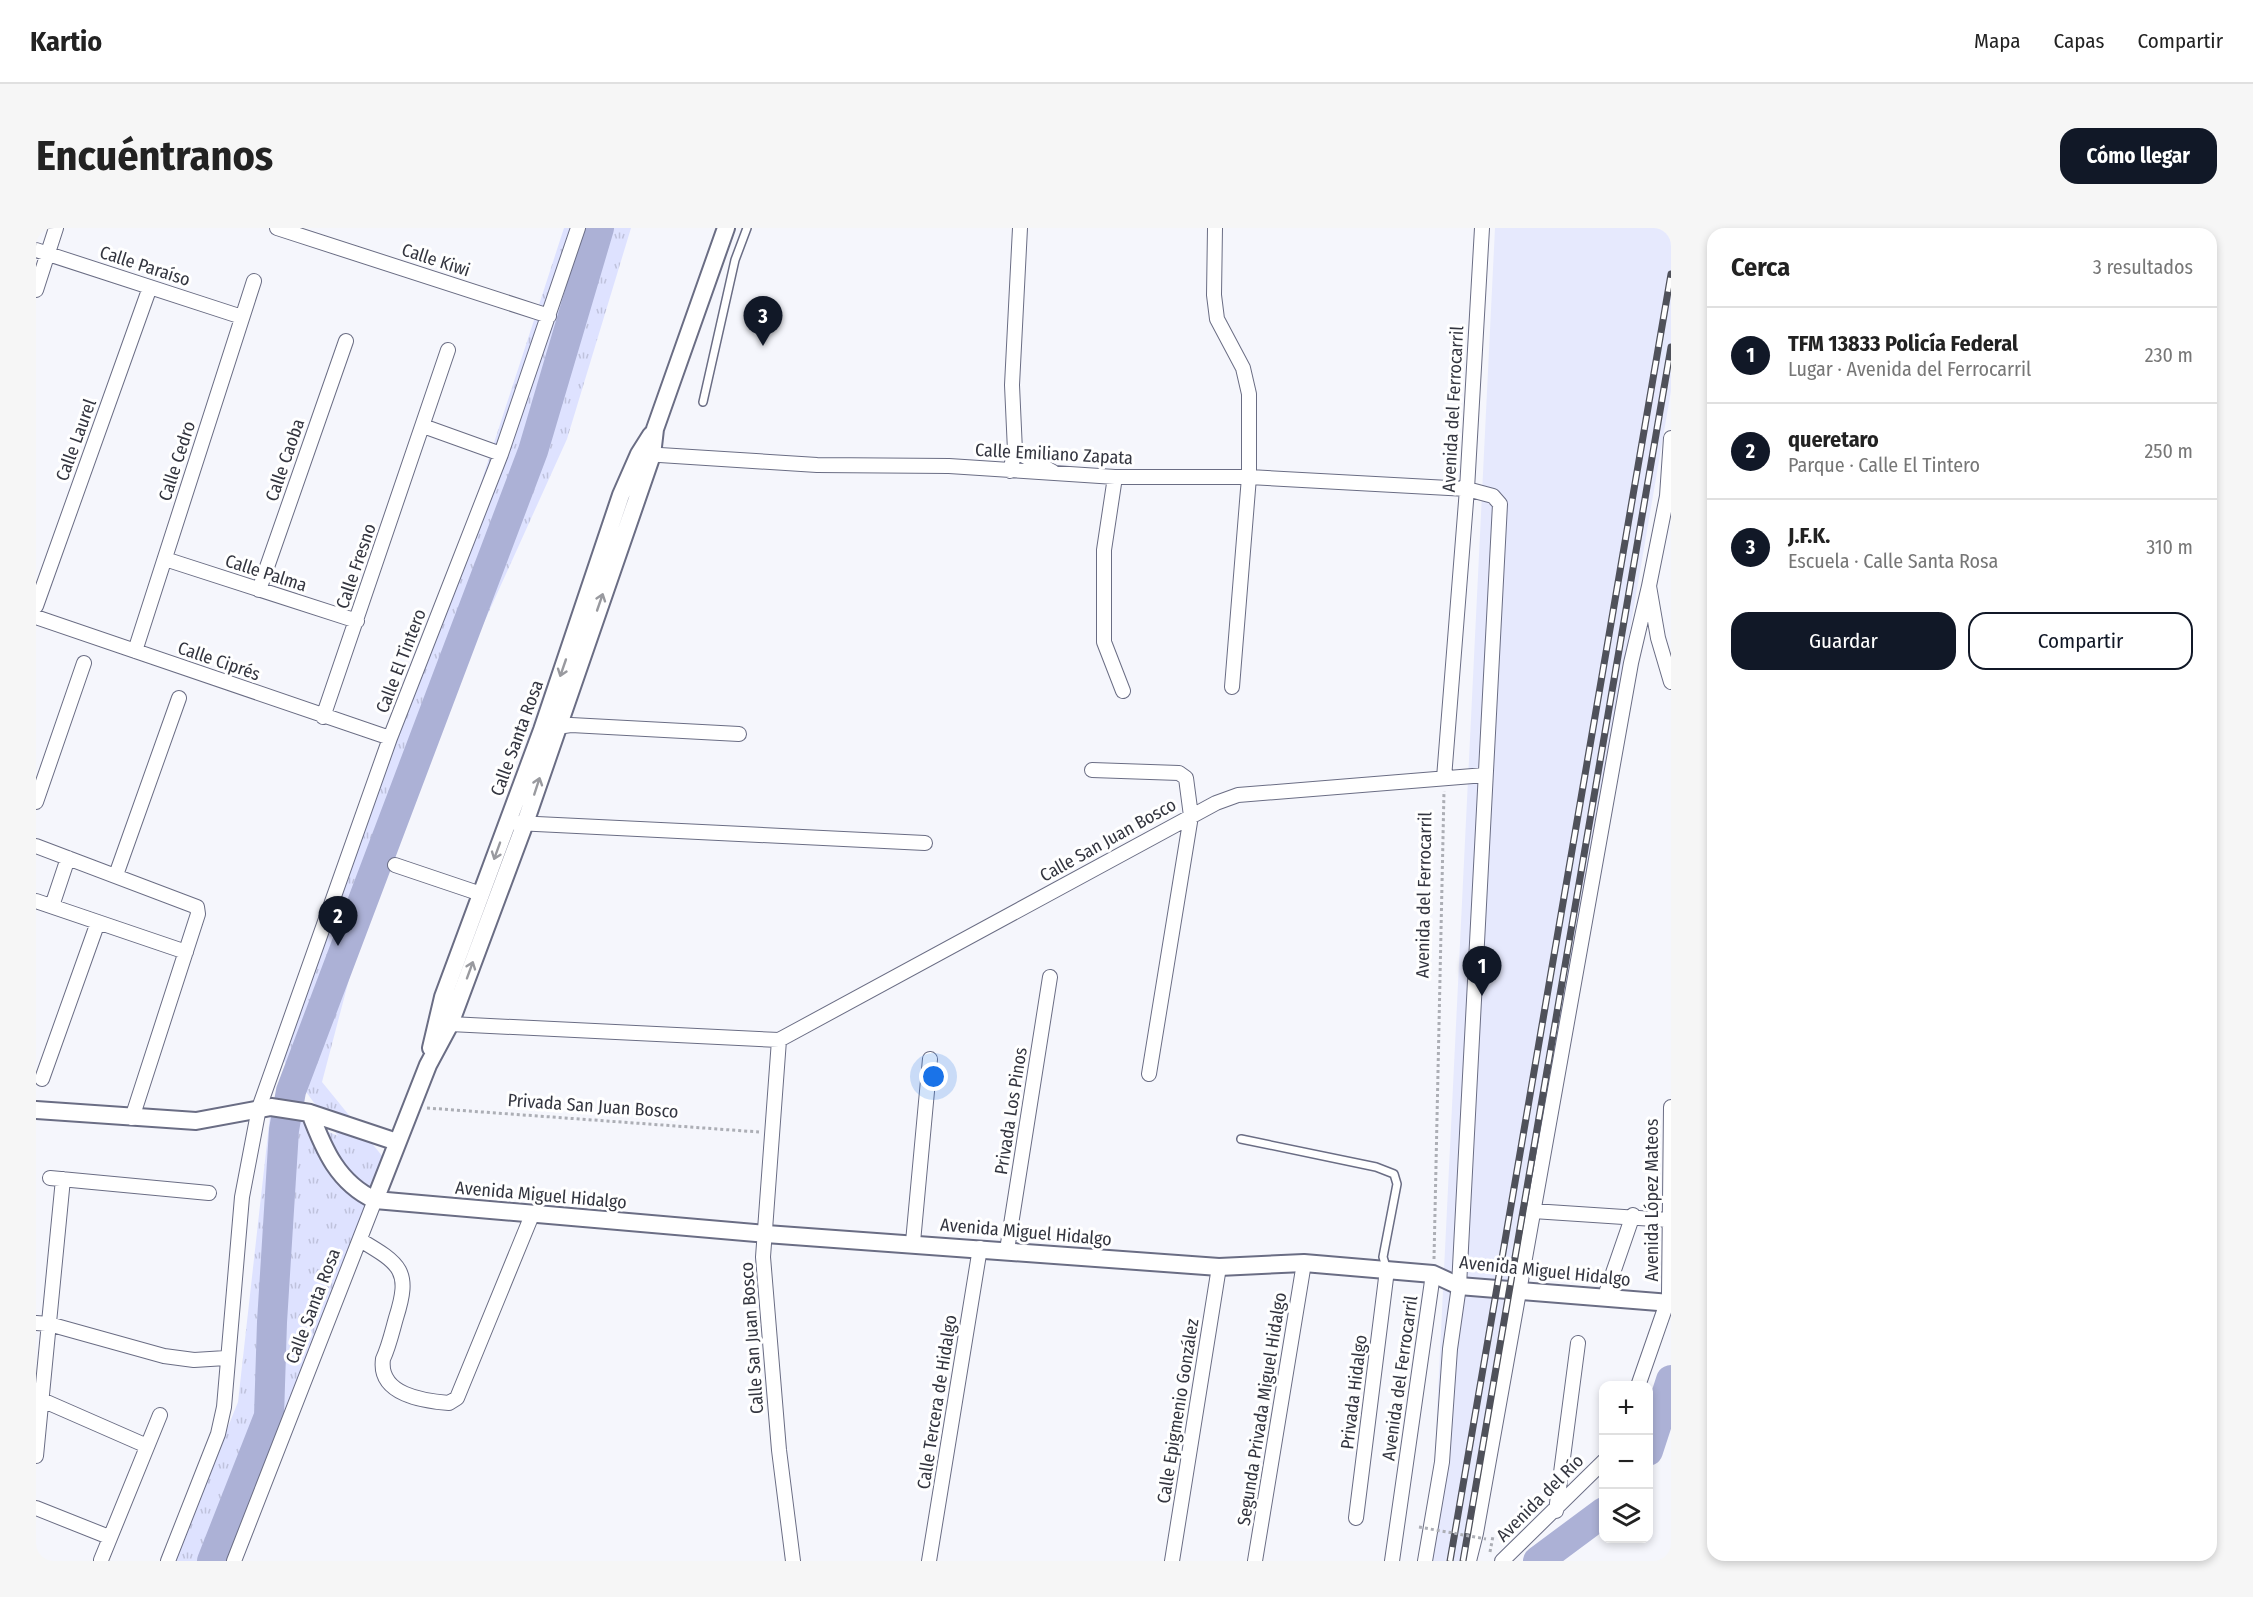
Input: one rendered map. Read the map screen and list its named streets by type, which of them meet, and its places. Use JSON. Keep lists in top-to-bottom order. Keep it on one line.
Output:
{"streets":{"street":["Calle Kiwi","Calle Paraíso","Avenida del Ferrocarril","Calle Laurel","Calle Emiliano Zapata","Calle Caoba","Calle Cedro","Calle Fresno","Calle Palma","Calle Ciprés","Calle El Tintero","Calle Santa Rosa","Calle San Juan Bosco","Privada Los Pinos","Avenida Miguel Hidalgo","Avenida López Mateos","Privada Hidalgo","Calle Tercera de Hidalgo","Segunda Privada Miguel Hidalgo","Calle Epigmenio González","Avenida del Río"],"path":["Privada San Juan Bosco"]},"crossings":[["Calle Kiwi","Calle El Tintero"],["Calle Paraíso","Calle Laurel"],["Calle Paraíso","Calle Cedro"],["Avenida del Ferrocarril","Calle Emiliano Zapata"],["Avenida del Ferrocarril","Calle San Juan Bosco"],["Avenida del Ferrocarril","Avenida Miguel Hidalgo"],["Calle Emiliano Zapata","Calle Santa Rosa"],["Calle Emiliano Zapata","Calle San Juan Bosco"],["Calle Emiliano Zapata","Avenida Miguel Hidalgo"],["Calle Caoba","Calle Palma"],["Calle Cedro","Calle Palma"],["Calle Cedro","Calle Ciprés"],["Calle Fresno","Calle Palma"],["Calle Fresno","Calle Ciprés"],["Calle Ciprés","Calle El Tintero"],["Calle Santa Rosa","Privada San Juan Bosco"],["Calle Santa Rosa","Avenida Miguel Hidalgo"],["Calle San Juan Bosco","Privada San Juan Bosco"],["Calle San Juan Bosco","Avenida Miguel Hidalgo"],["Privada Los Pinos","Avenida Miguel Hidalgo"],["Avenida Miguel Hidalgo","Avenida López Mateos"],["Avenida Miguel Hidalgo","Privada Hidalgo"],["Avenida Miguel Hidalgo","Calle Tercera de Hidalgo"],["Avenida Miguel Hidalgo","Segunda Privada Miguel Hidalgo"],["Avenida Miguel Hidalgo","Calle Epigmenio González"]],"page":{"header":"Kartio","nav":["Mapa","Capas","Compartir"],"buttons":["Cómo llegar",["Guardar","Compartir"]],"title":"Encuéntranos","heading":["Cerca","3 resultados"],"pins":["3","2","1"],"list":[{"mark":"1","name":"TFM 13833 Policía Federal","note":"Lugar · Avenida del Ferrocarril","value":"230 m"},{"mark":"2","name":"queretaro","note":"Parque · Calle El Tintero","value":"250 m"},{"mark":"3","name":"J.F.K.","note":"Escuela · Calle Santa Rosa","value":"310 m"}],"map_buttons":["+","−"]}}
